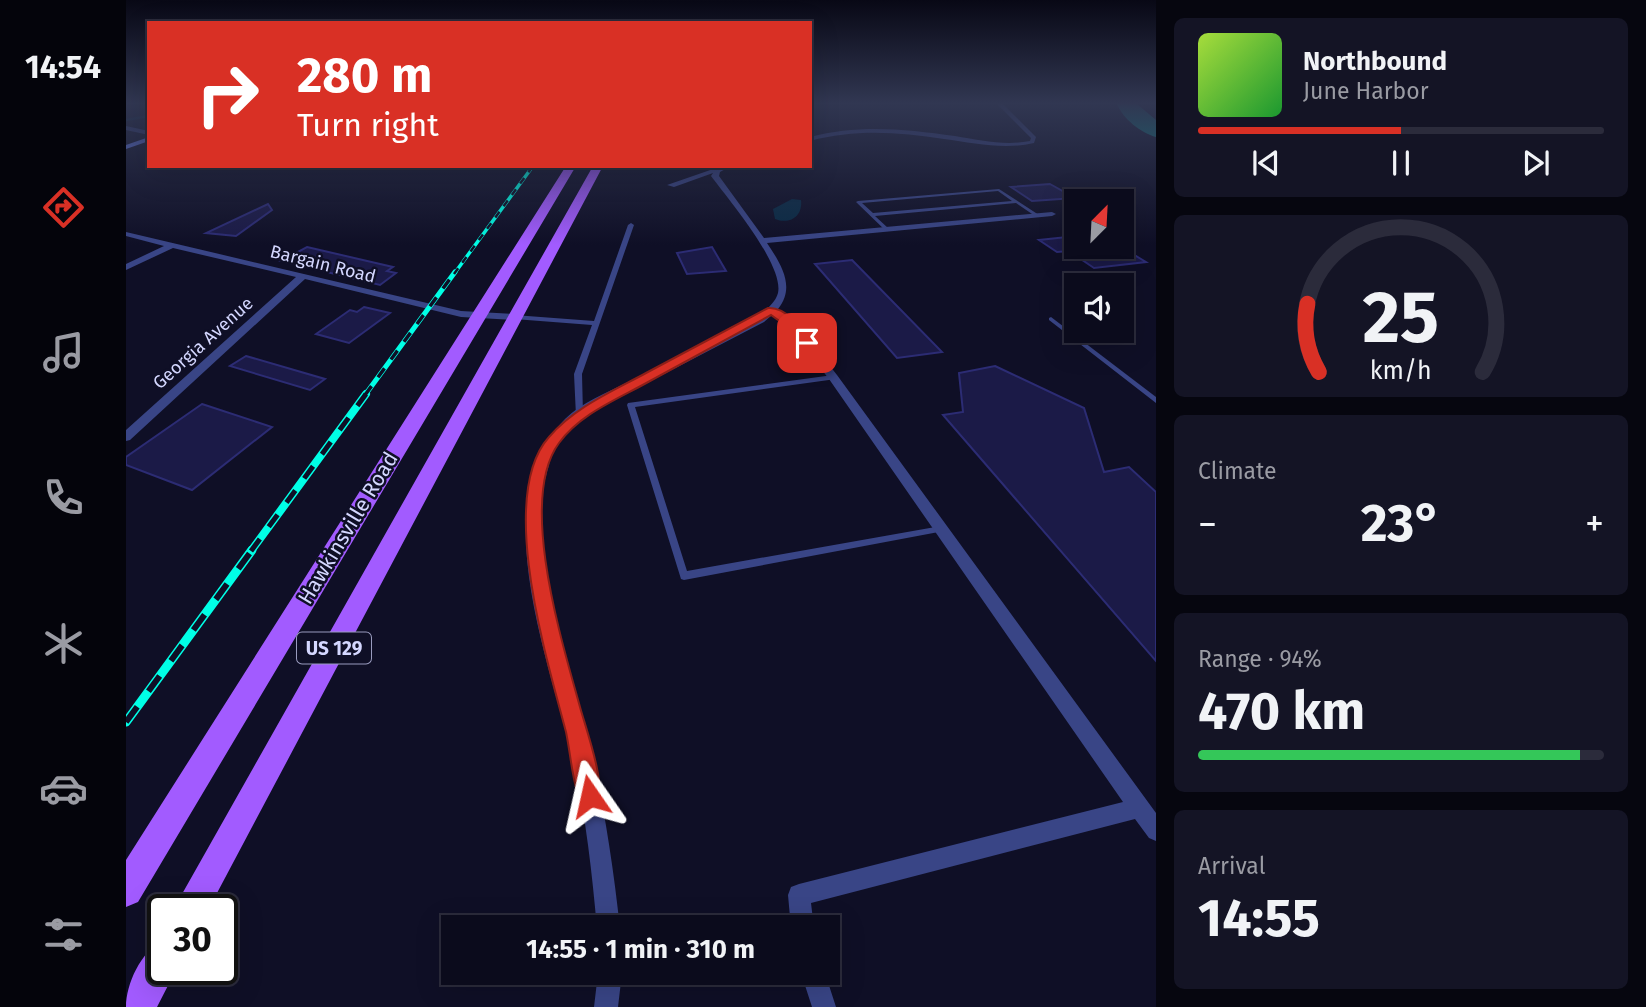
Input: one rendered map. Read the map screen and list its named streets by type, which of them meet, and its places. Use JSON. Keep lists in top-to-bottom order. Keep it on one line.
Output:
{"streets":{"main road":["Hawkinsville Road","US 129"],"street":["Bargain Road","Georgia Avenue"]},"crossings":[["Bargain Road","Georgia Avenue"],["Bargain Road","Hawkinsville Road"]],"north":"top right","page":{"tabs":"14:54","turn":["280 m","Turn right"],"song":["Northbound","June Harbor"],"tile":["Climate",["Range · 94%","470 km"],["Arrival","14:55"]],"heat":["−","23°","+"],"limit":"30","trip":"14:55 · 1 min · 310 m","gauge":["25","km/h"]}}
